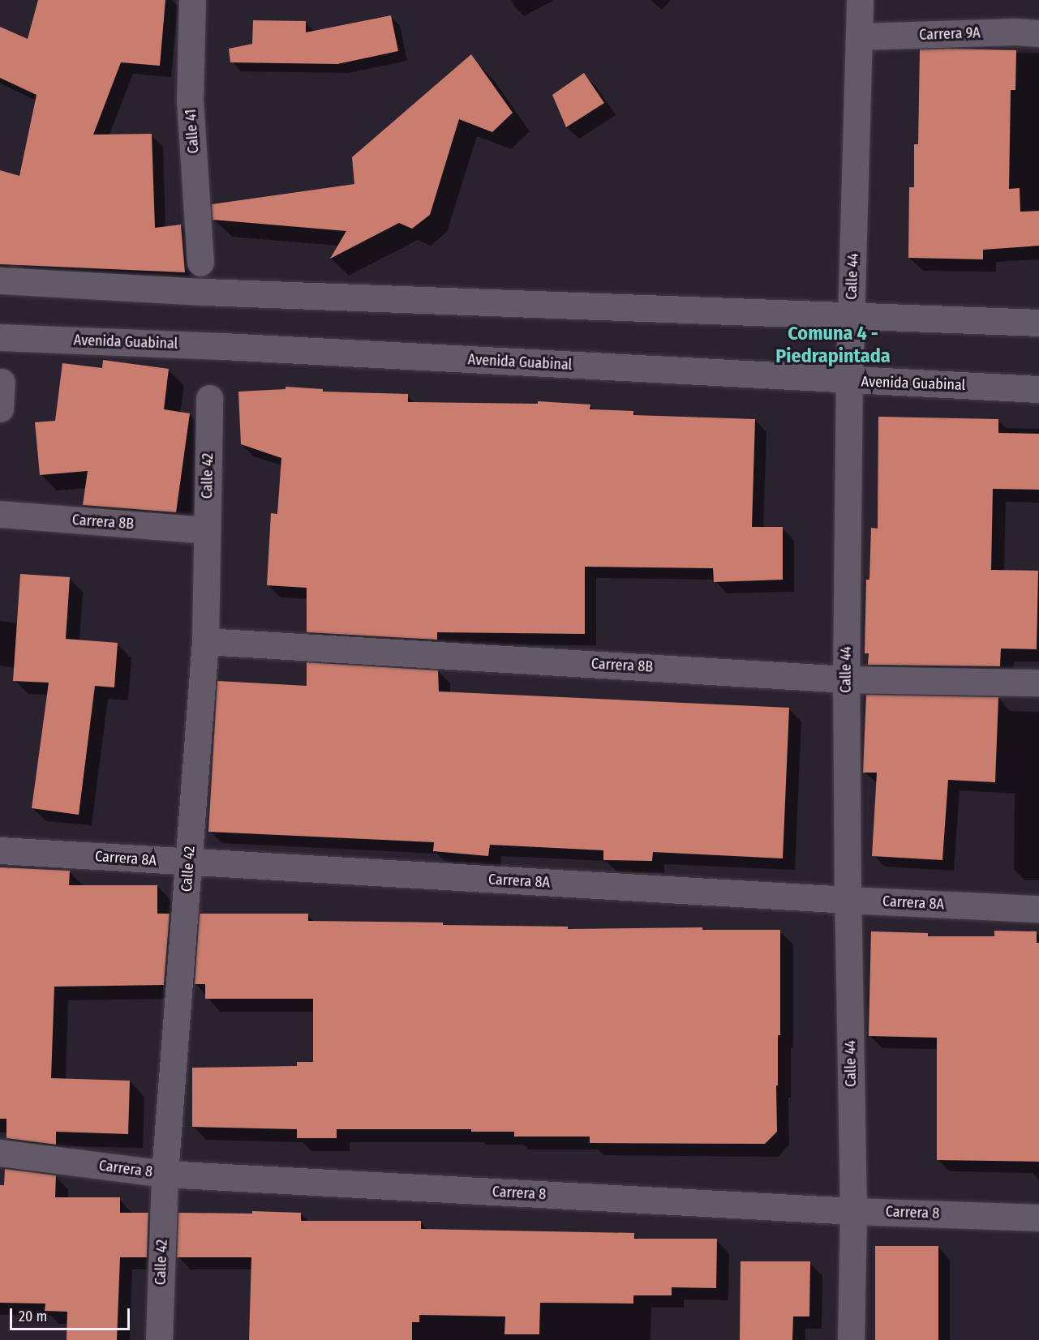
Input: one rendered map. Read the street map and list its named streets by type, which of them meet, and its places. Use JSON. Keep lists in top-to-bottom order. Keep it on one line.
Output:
{"streets":{"street":["Carrera 9A","Calle 41","Calle 44","Avenida Guabinal","Calle 42","Carrera 8B","Carrera 8A","Carrera 8"]},"crossings":[["Carrera 9A","Calle 44"],["Calle 44","Avenida Guabinal"],["Calle 44","Carrera 8B"],["Calle 44","Carrera 8A"],["Calle 44","Carrera 8"],["Calle 42","Carrera 8B"],["Calle 42","Carrera 8A"],["Calle 42","Carrera 8"]],"districts":["Comuna 4 - Piedrapintada"],"scale_bar":"20 m"}
